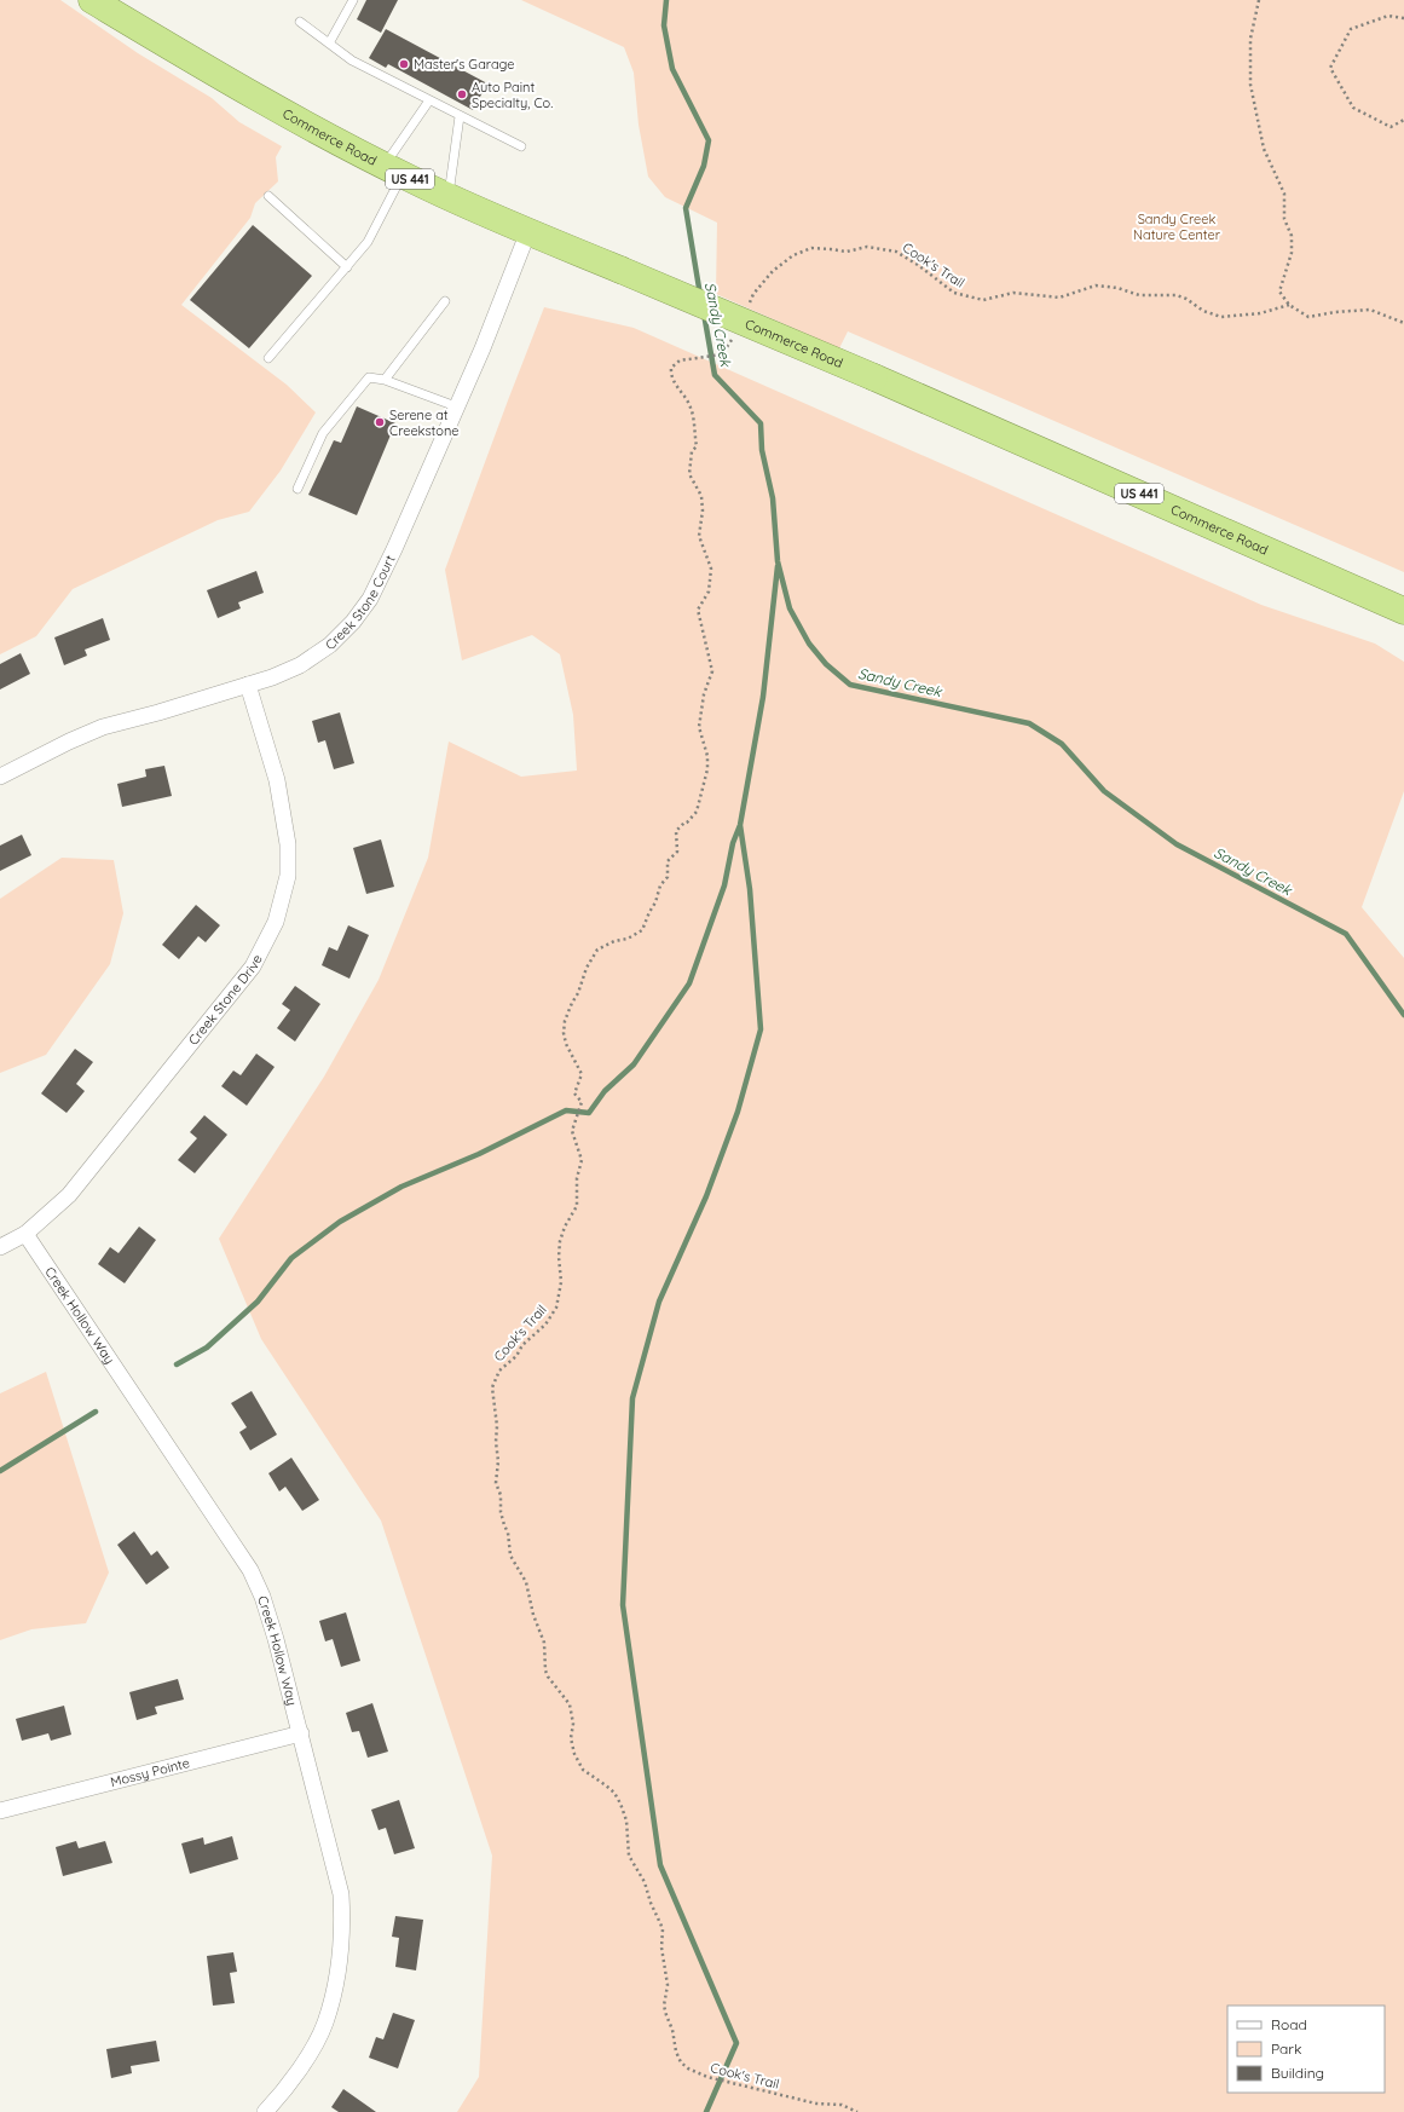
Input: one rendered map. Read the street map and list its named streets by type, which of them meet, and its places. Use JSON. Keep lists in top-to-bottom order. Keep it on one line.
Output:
{"streets":{"highway":["Commerce Road","US 441"],"street":["Creek Stone Court","Creek Stone Drive","Creek Hollow Way","Mossy Pointe"],"path":["Cook's Trail"]},"crossings":[["Commerce Road","Creek Stone Court"],["Creek Stone Court","Creek Stone Drive"],["Creek Stone Drive","Creek Hollow Way"],["Creek Hollow Way","Mossy Pointe"]],"water":["Sandy Creek"],"parks":["Sandy Creek Nature Center"],"places":["Master's Garage","Auto Paint Specialty, Co.","Serene at Creekstone"],"legend":["Road","Park","Building"]}
